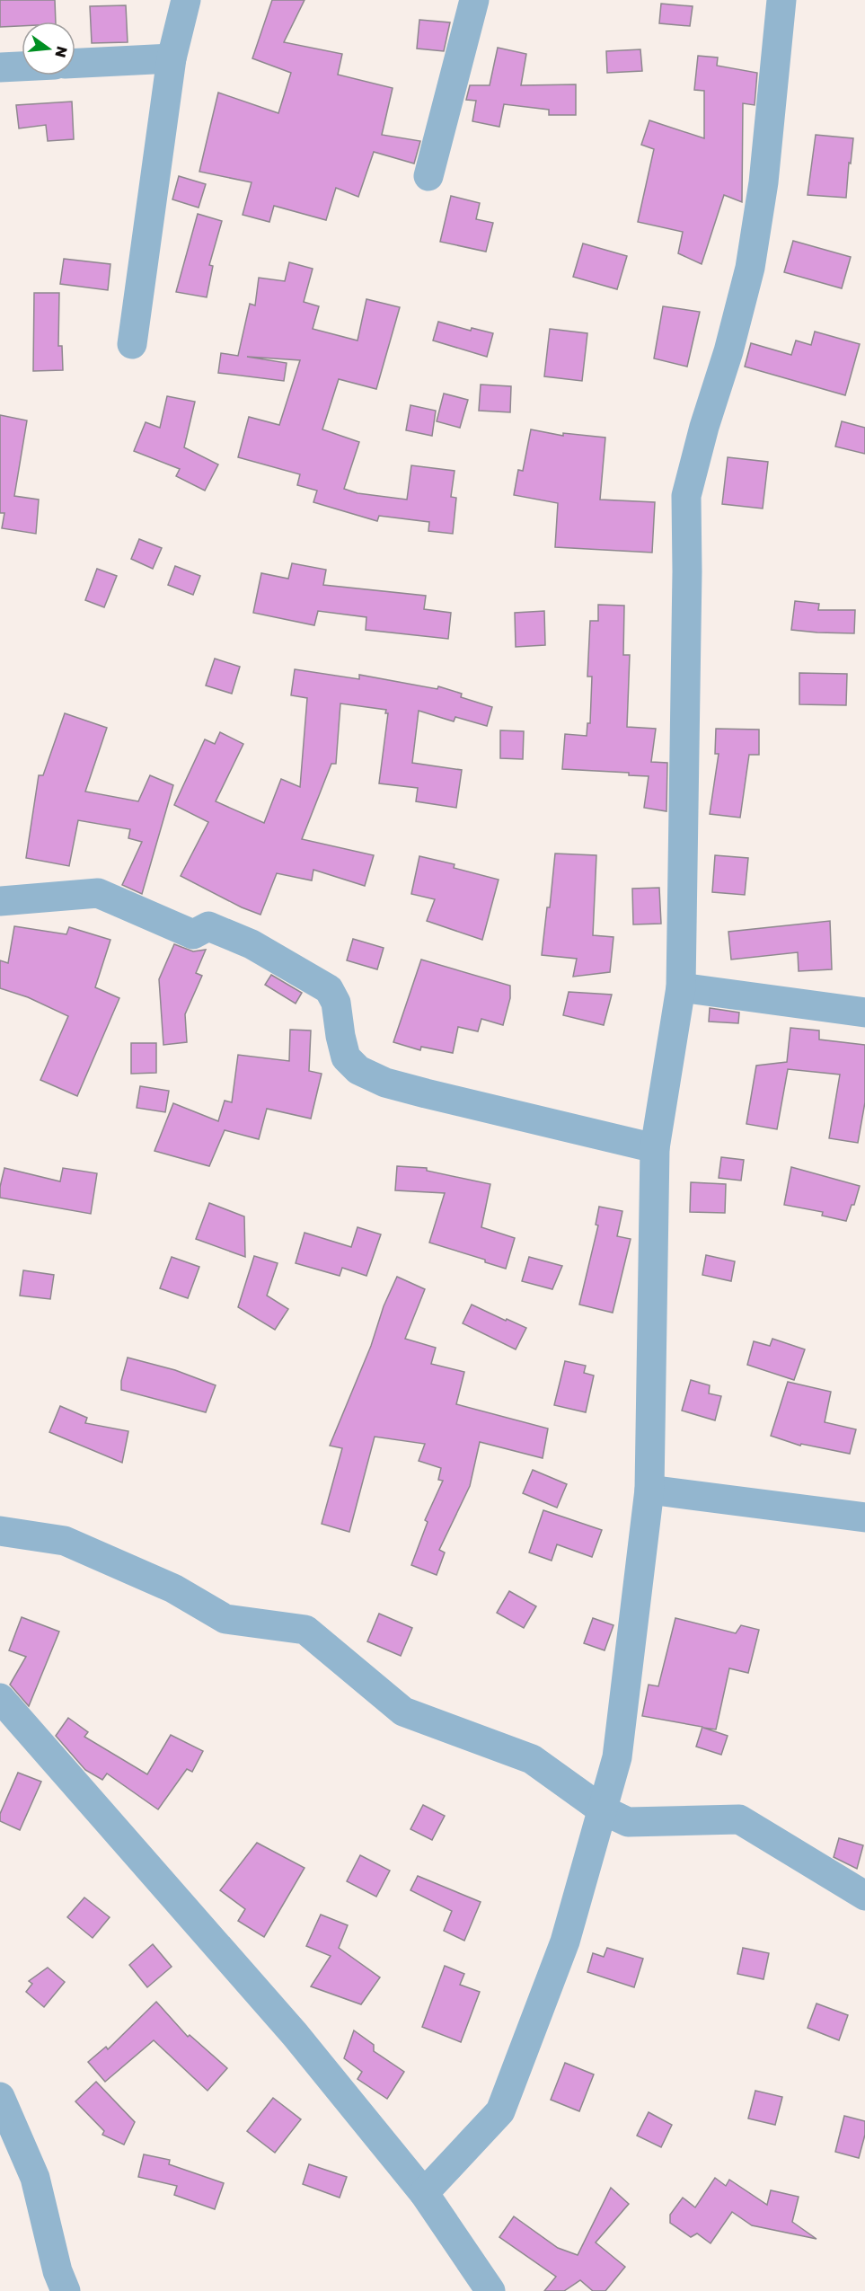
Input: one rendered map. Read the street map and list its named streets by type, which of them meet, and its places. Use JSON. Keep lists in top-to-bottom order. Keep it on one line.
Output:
{"north":"right"}
